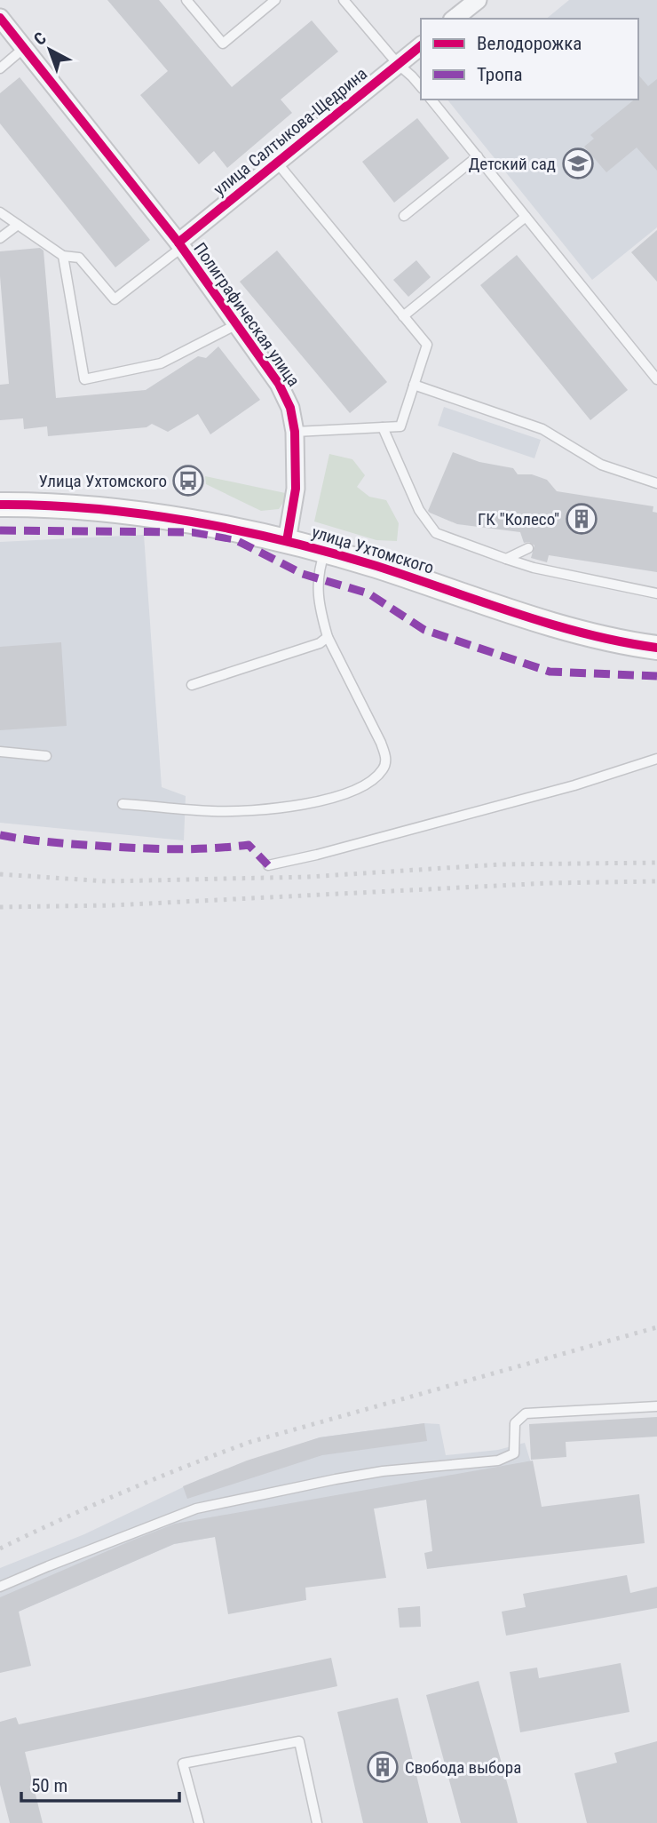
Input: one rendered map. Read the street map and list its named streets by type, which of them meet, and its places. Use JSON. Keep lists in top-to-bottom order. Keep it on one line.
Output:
{"streets":{"street":["улица Салтыкова-Щедрина","Полиграфическая улица","улица Ухтомского"]},"crossings":[["улица Салтыкова-Щедрина","Полиграфическая улица"],["Полиграфическая улица","улица Ухтомского"]],"places":{"school or university":["Детский сад"],"bus stop":["Улица Ухтомского"],"building":["ГК \"Колесо\"","Свобода выбора"]},"legend":["Велодорожка","Тропа"],"scale_bar":"50 m","north":"top left"}
